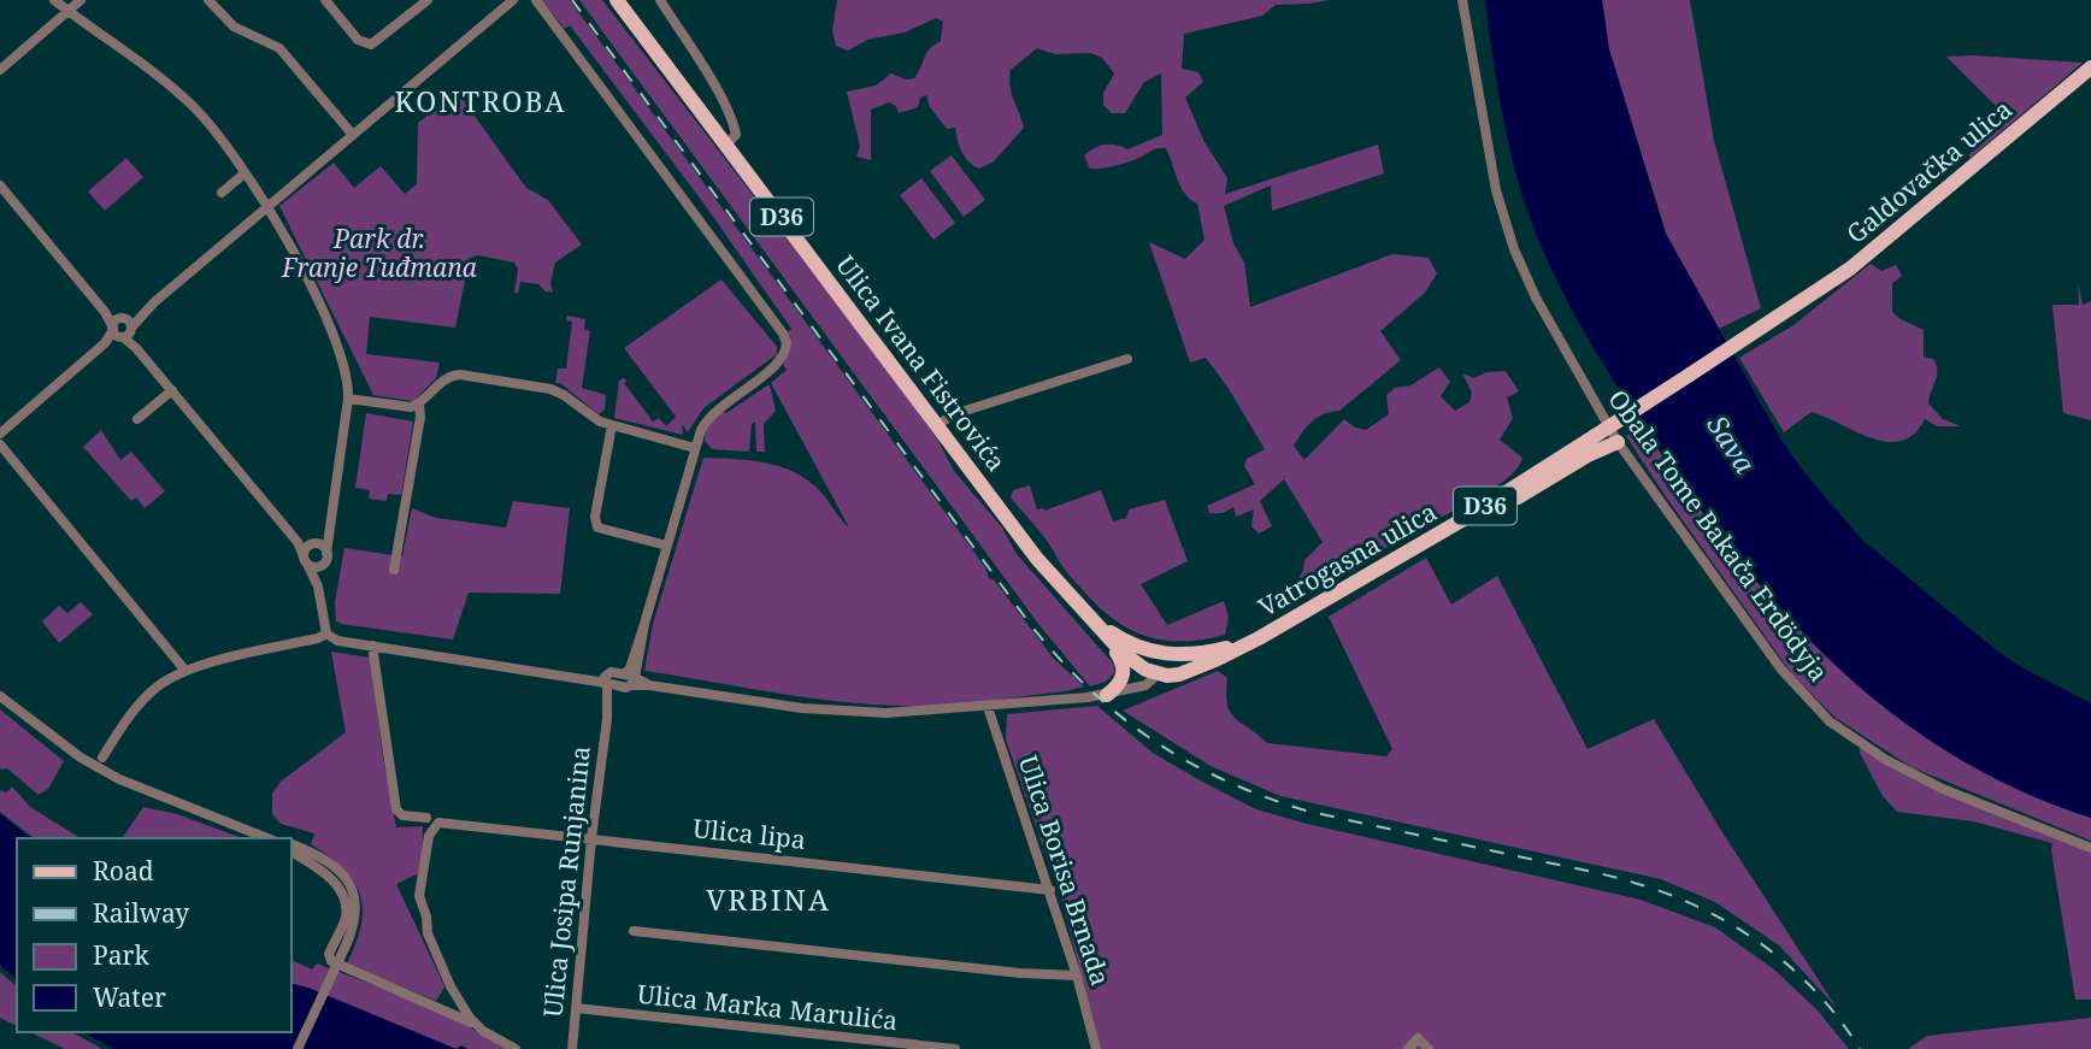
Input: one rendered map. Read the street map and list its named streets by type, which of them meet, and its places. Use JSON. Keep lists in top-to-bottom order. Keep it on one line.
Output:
{"streets":{"main road":["Galdovačka ulica","D36","Ulica Ivana Fistrovića","Vatrogasna ulica"],"street":["Obala Tome Bakača Erdödyja","Ulica lipa","Ulica Borisa Brnada","Ulica Josipa Runjanina","Ulica Marka Marulića"]},"crossings":[["Galdovačka ulica","Vatrogasna ulica"],["D36","Ulica Ivana Fistrovića"],["D36","Vatrogasna ulica"],["Ulica lipa","Ulica Borisa Brnada"],["Ulica lipa","Ulica Josipa Runjanina"],["Ulica Josipa Runjanina","Ulica Marka Marulića"]],"districts":["KONTROBA","VRBINA"],"water":["Sava"],"parks":["Park dr. Franje Tuđmana"],"legend":["Road","Railway","Park","Water"]}
